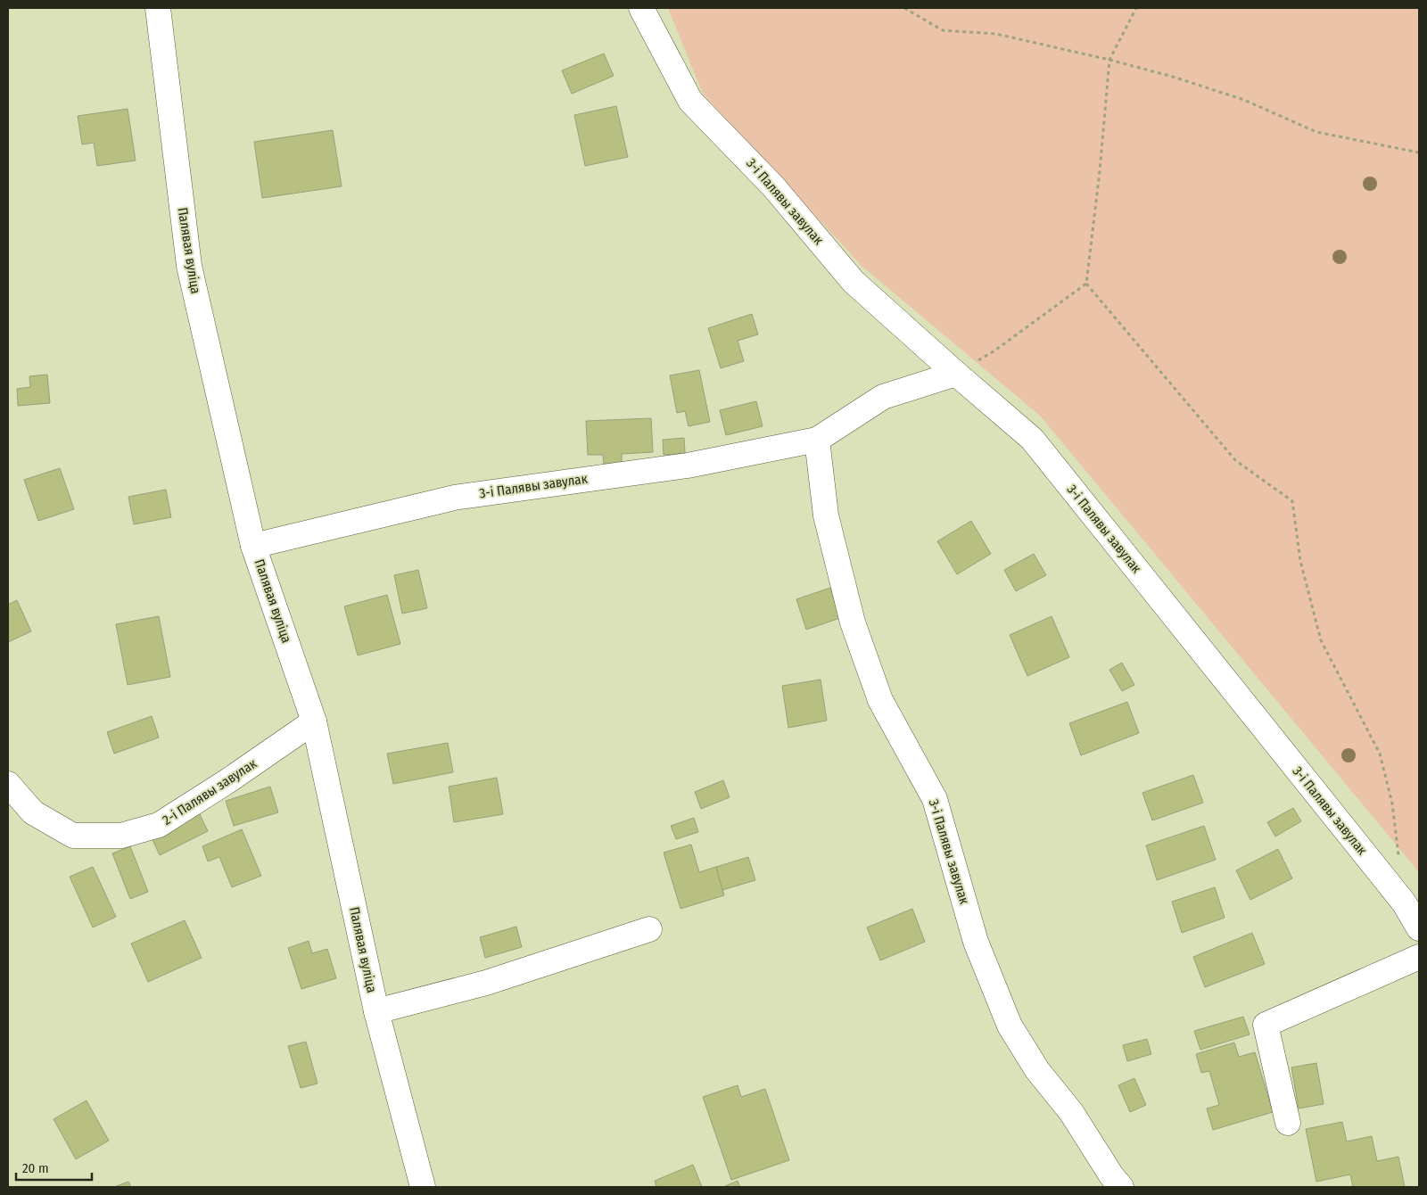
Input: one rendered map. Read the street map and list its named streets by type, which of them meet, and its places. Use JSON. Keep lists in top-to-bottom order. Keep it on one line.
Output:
{"streets":{"street":["3-і Палявы завулак","Палявая вуліца","2-і Палявы завулак"]},"crossings":[["3-і Палявы завулак","Палявая вуліца"],["Палявая вуліца","2-і Палявы завулак"]],"scale_bar":"20 m"}
